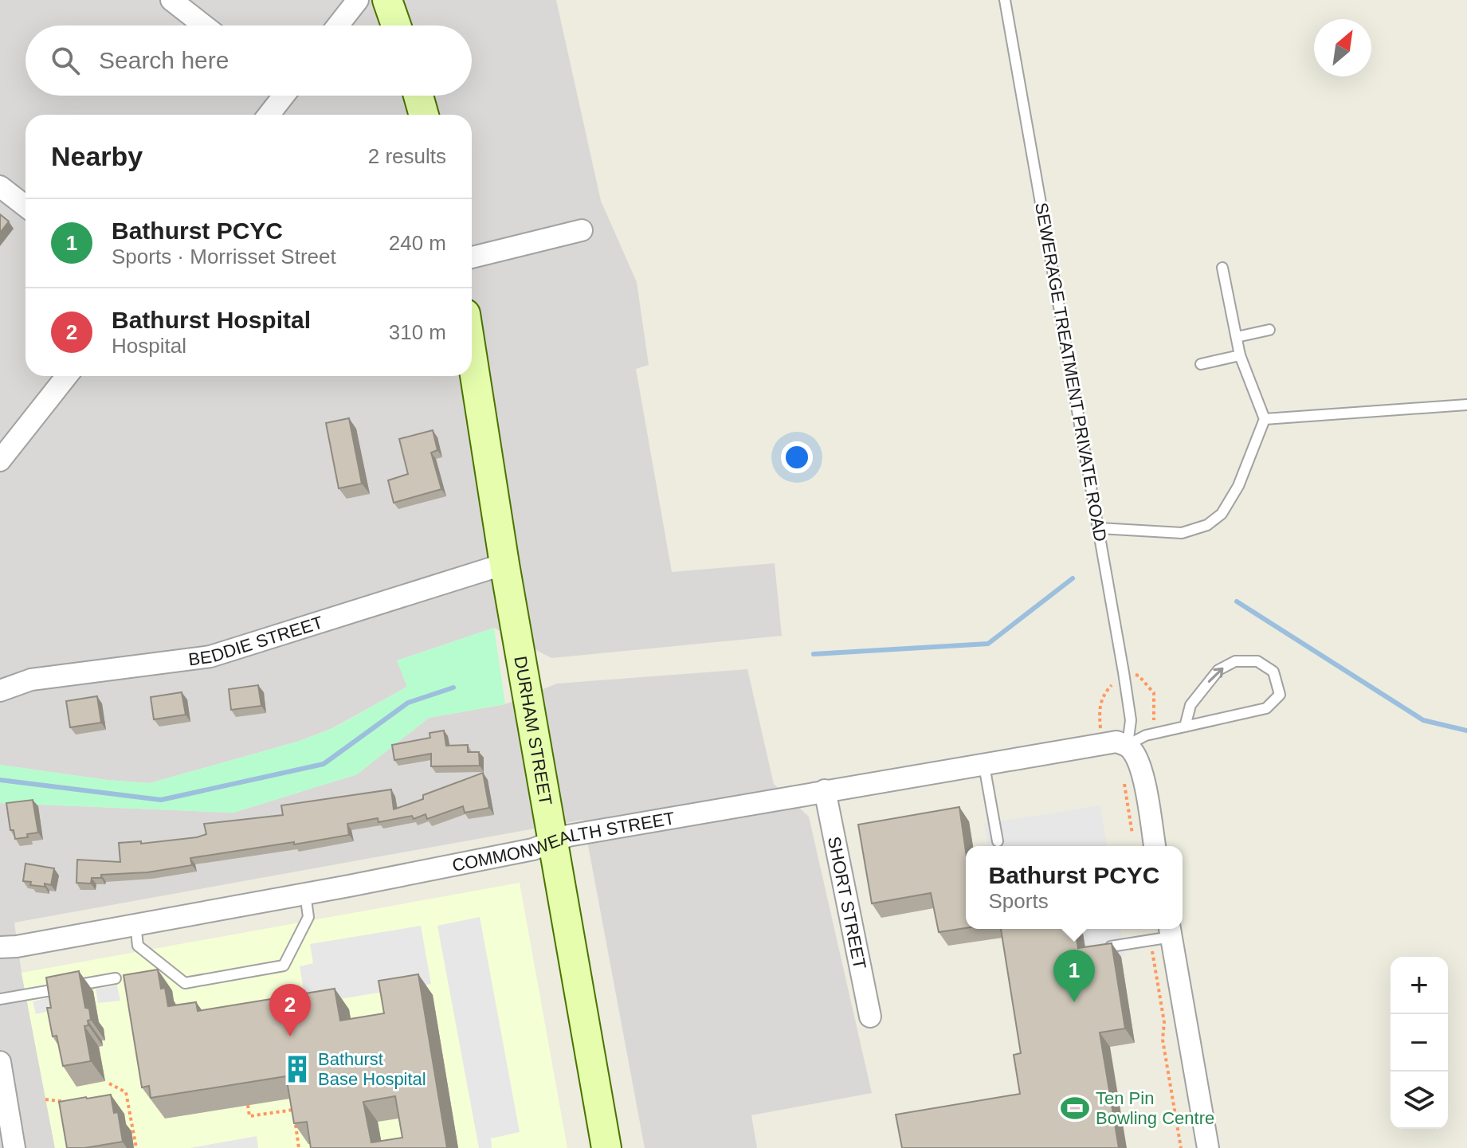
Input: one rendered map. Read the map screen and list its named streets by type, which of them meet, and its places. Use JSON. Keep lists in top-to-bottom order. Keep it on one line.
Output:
{"streets":{"main road":["DURHAM STREET"],"street":["BEDDIE STREET","COMMONWEALTH STREET","SHORT STREET"],"lane":["SEWERAGE TREATMENT PRIVATE ROAD"]},"crossings":[["SEWERAGE TREATMENT PRIVATE ROAD","COMMONWEALTH STREET"],["BEDDIE STREET","DURHAM STREET"],["DURHAM STREET","COMMONWEALTH STREET"],["COMMONWEALTH STREET","SHORT STREET"]],"places":{"building":["Bathurst Base Hospital"],"sports":["Ten Pin Bowling Centre"]},"north":"top right","page":{"search":"Search here","heading":["Nearby","2 results"],"list":[{"mark":"1","name":"Bathurst PCYC","note":"Sports · Morrisset Street","value":"240 m"},{"mark":"2","name":"Bathurst Hospital","note":"Hospital","value":"310 m"}],"popup":["Bathurst PCYC","Sports"],"pins":["1","2"],"map_buttons":["+","−"]}}
